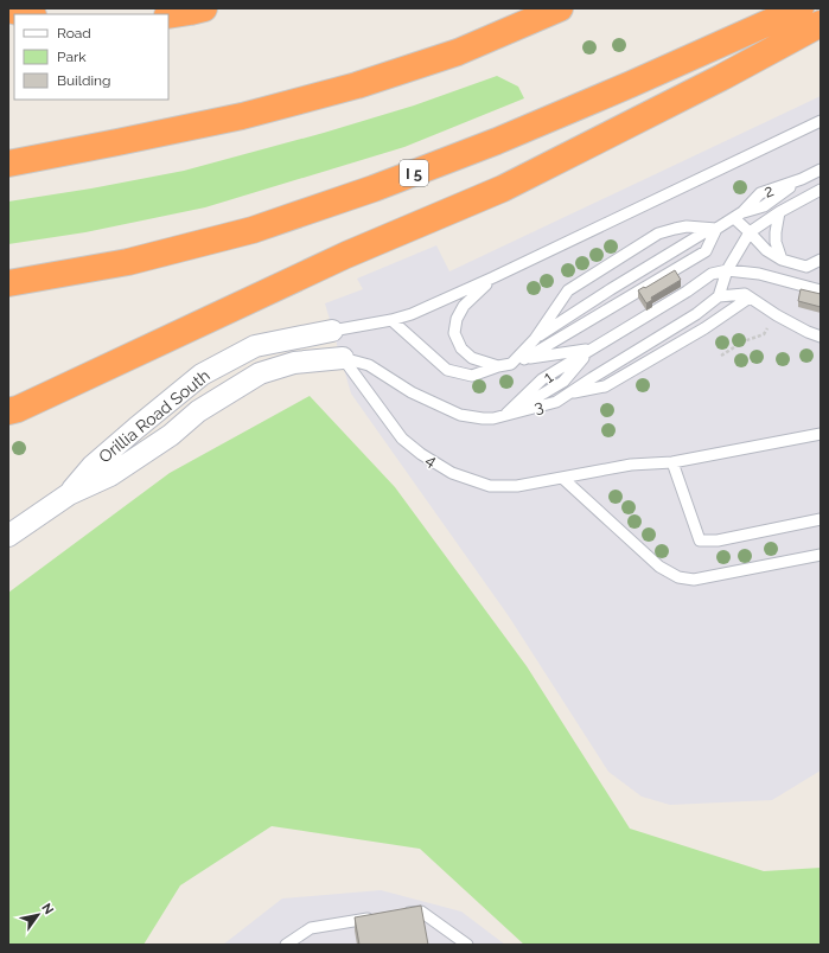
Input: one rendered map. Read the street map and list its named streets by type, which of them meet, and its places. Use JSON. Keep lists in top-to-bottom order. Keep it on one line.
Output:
{"streets":{"highway":["I 5"],"street":["Orillia Road South"],"lane":["2","1","3","4"]},"crossings":[["1","3"],["3","Orillia Road South"],["3","4"],["Orillia Road South","4"]],"legend":["Road","Park","Building"],"north":"top right"}
